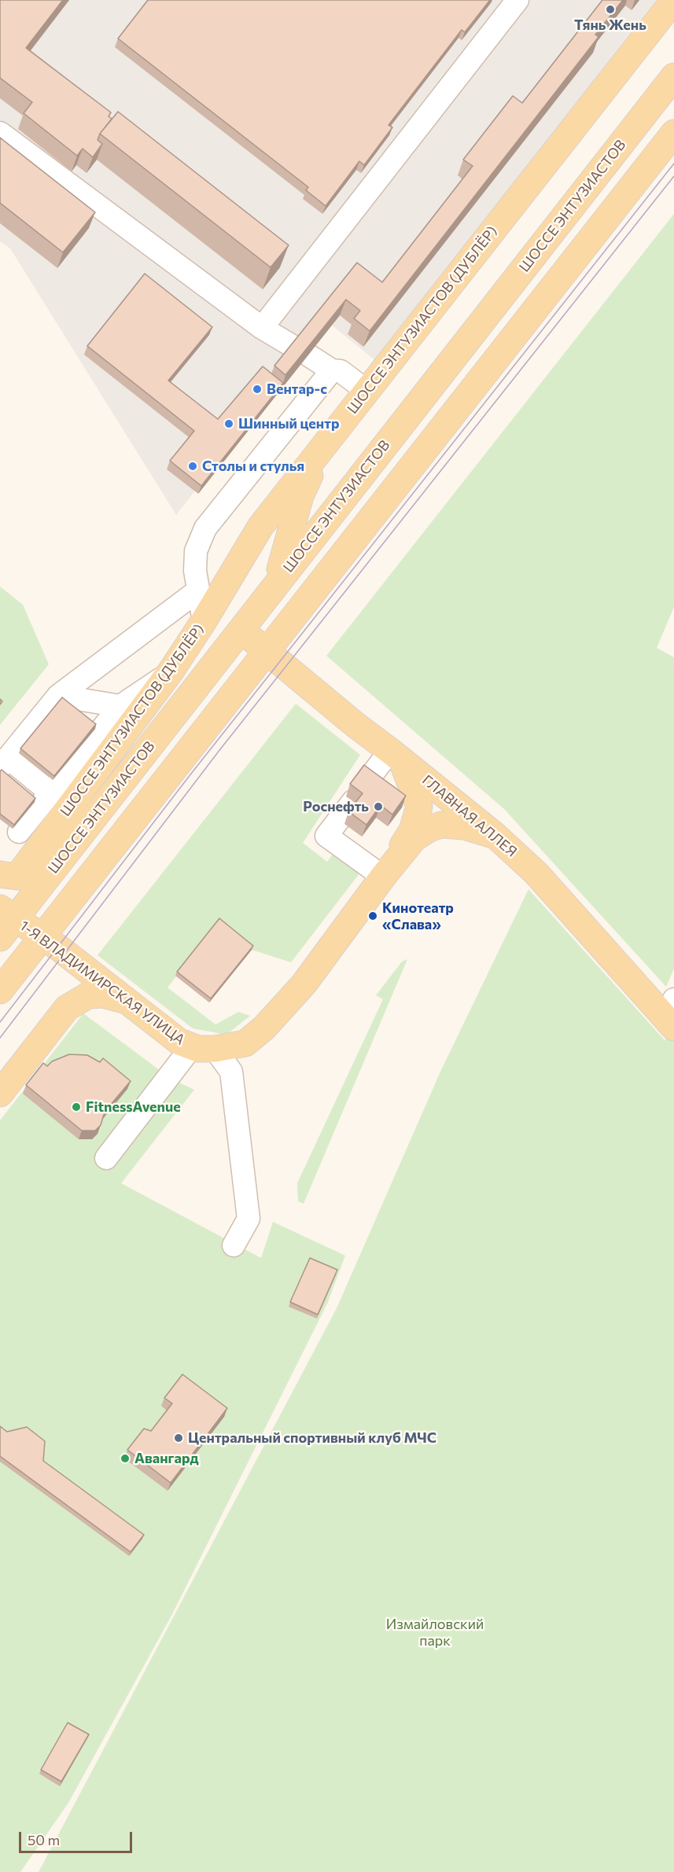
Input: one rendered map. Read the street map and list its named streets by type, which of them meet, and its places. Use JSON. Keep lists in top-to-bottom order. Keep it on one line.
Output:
{"streets":{"main road":["ШОССЕ ЭНТУЗИАСТОВ","ШОССЕ ЭНТУЗИАСТОВ (ДУБЛЁР)","ГЛАВНАЯ АЛЛЕЯ","1-Я ВЛАДИМИРСКАЯ УЛИЦА"]},"crossings":[["ШОССЕ ЭНТУЗИАСТОВ","ШОССЕ ЭНТУЗИАСТОВ (ДУБЛЁР)"],["ШОССЕ ЭНТУЗИАСТОВ","ГЛАВНАЯ АЛЛЕЯ"],["ШОССЕ ЭНТУЗИАСТОВ","1-Я ВЛАДИМИРСКАЯ УЛИЦА"]],"parks":["Измайловский парк"],"places":["Тянь Жень","Вентар-с","Шинный центр","Столы и стулья","Роснефть","Кинотеатр «Слава»","FitnessAvenue","Центральный спортивный клуб МЧС","Авангард"],"scale_bar":"50 m"}
